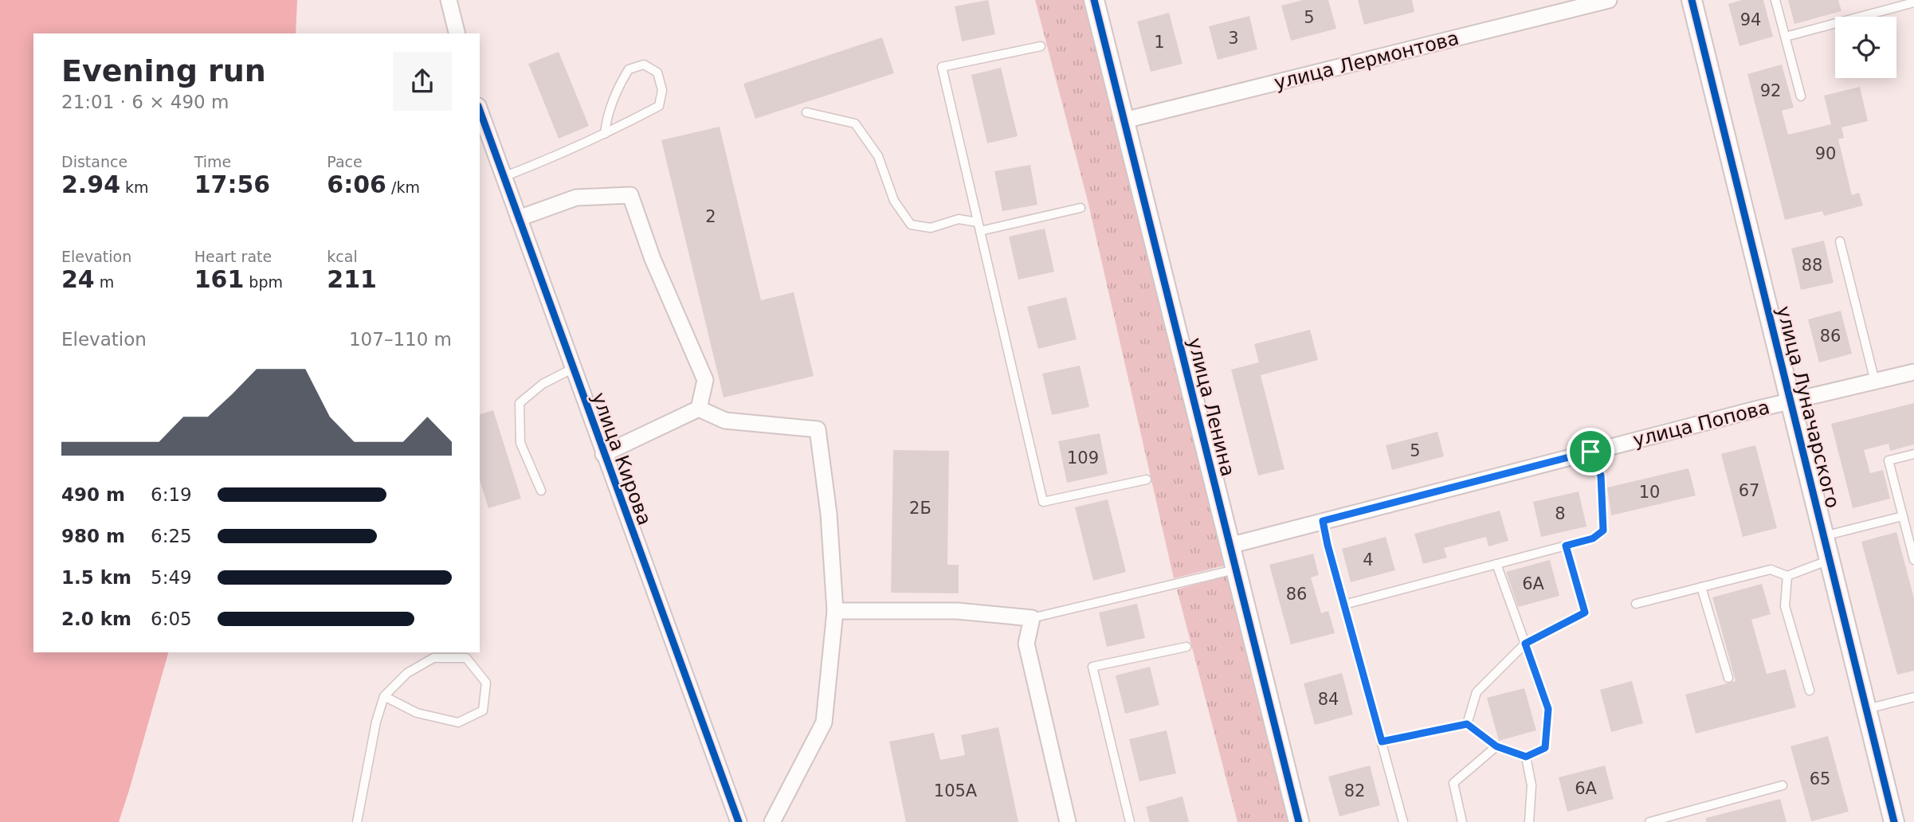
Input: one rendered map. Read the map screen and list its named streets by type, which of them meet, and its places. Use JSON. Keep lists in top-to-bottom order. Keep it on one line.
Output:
{"streets":{"street":["улица Лермонтова","улица Ленина","улица Луначарского","улица Попова","улица Кирова"]},"crossings":[["улица Лермонтова","улица Ленина"],["улица Ленина","улица Попова"],["улица Луначарского","улица Попова"]],"house_numbers":["5","94","3","1","92","90","2","88","86","5","109","67","10","2Б","8","4","6А","86","84","65","6А","105А","82"],"page":{"heading":["Evening run","21:01 · 6 × 490 m"],"stats":[["Distance","2.94 km"],["Time","17:56"],["Pace","6:06 /km"],["Elevation","24 m"],["Heart rate","161 bpm"],["kcal","211"]],"chart":["Elevation","107–110 m"],"list":[{"name":"490 m","note":"6:19"},{"name":"980 m","note":"6:25"},{"name":"1.5 km","note":"5:49"},{"name":"2.0 km","note":"6:05"}]}}
